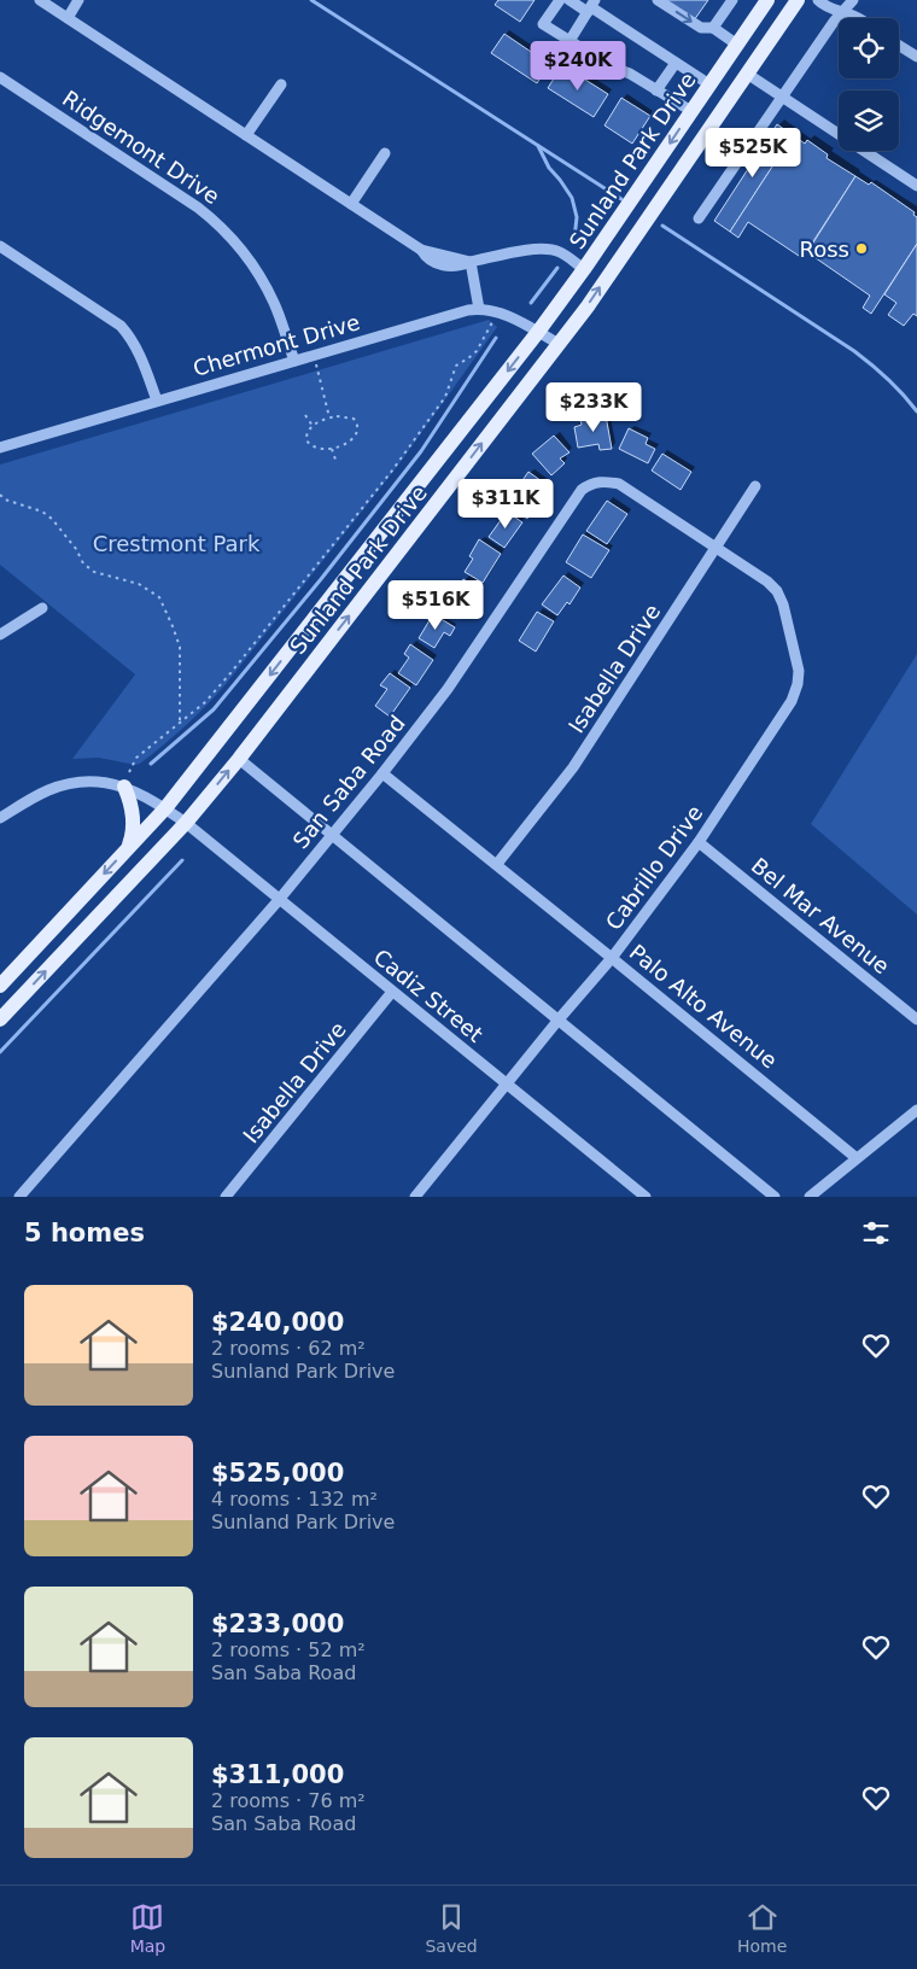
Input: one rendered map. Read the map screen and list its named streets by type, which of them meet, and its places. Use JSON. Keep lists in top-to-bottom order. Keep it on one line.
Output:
{"streets":{"main road":["Sunland Park Drive"],"street":["Ridgemont Drive","Chermont Drive","Isabella Drive","San Saba Road","Cabrillo Drive","Bel Mar Avenue","Cadiz Street","Palo Alto Avenue"]},"crossings":[["Ridgemont Drive","Chermont Drive"],["Sunland Park Drive","Chermont Drive"],["Sunland Park Drive","Cadiz Street"],["Isabella Drive","San Saba Road"],["Isabella Drive","Cabrillo Drive"],["Isabella Drive","Cadiz Street"],["Isabella Drive","Palo Alto Avenue"],["San Saba Road","Cabrillo Drive"],["San Saba Road","Cadiz Street"],["San Saba Road","Palo Alto Avenue"],["Cabrillo Drive","Bel Mar Avenue"],["Cabrillo Drive","Cadiz Street"],["Cabrillo Drive","Palo Alto Avenue"]],"parks":["Crestmont Park"],"places":["Ross"],"page":{"price":["$240K","$525K","$233K","$311K","$516K"],"heading":"5 homes","list":[{"name":"$240,000","note":"2 rooms · 62 m² · Sunland Park Drive"},{"name":"$525,000","note":"4 rooms · 132 m² · Sunland Park Drive"},{"name":"$233,000","note":"2 rooms · 52 m² · San Saba Road"},{"name":"$311,000","note":"2 rooms · 76 m² · San Saba Road"}],"tabs":["Map","Saved","Home"]}}
